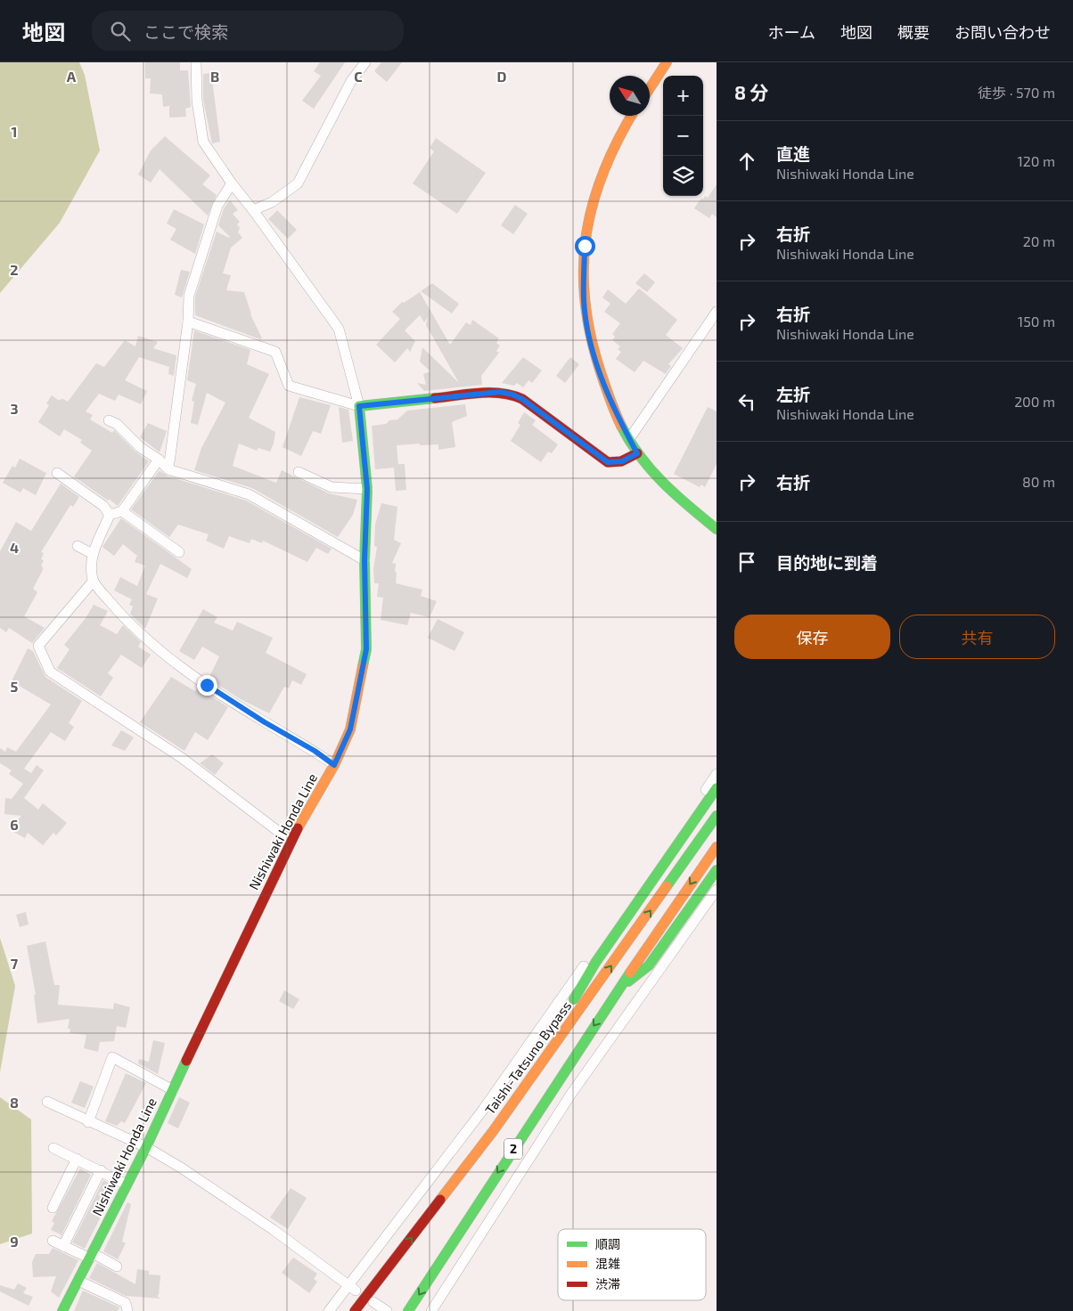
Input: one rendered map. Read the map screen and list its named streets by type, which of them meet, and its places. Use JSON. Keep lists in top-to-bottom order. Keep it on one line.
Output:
{"streets":{"main road":["Nishiwaki Honda Line","Taishi-Tatsuno Bypass","2"]},"legend":["順調","混雑","渋滞"],"north":"top left","page":{"header":"地図","search":"ここで検索","nav":["ホーム","地図","概要","お問い合わせ"],"heading":["8 分","徒歩 · 570 m"],"map_buttons":["+","−"],"list":[["直進","Nishiwaki Honda Line","120 m"],["右折","Nishiwaki Honda Line","20 m"],["右折","Nishiwaki Honda Line","150 m"],["左折","Nishiwaki Honda Line","200 m"],["右折","80 m"],"目的地に到着"],"buttons":["保存","共有"]},"grid":{"columns":["A","B","C","D"],"rows":["1","2","3","4","5","6","7","8","9"]}}
